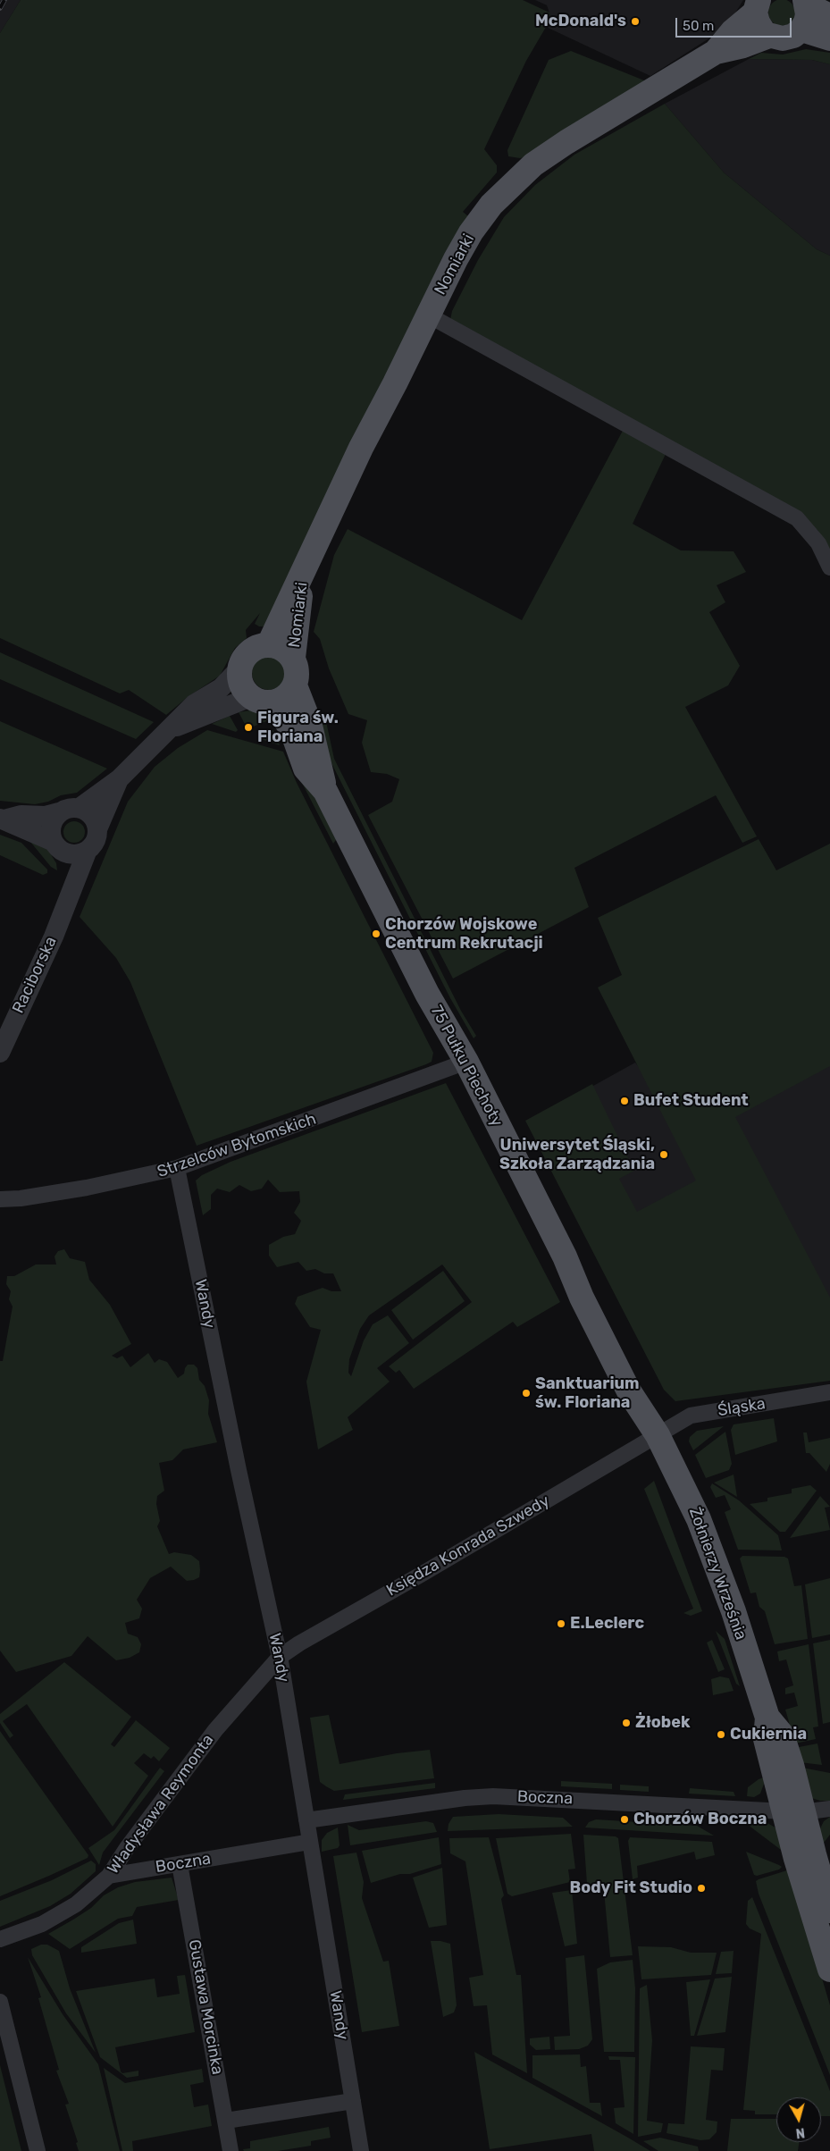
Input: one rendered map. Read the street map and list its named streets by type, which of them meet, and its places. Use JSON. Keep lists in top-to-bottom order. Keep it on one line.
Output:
{"streets":{"main road":["Nomiarki","75 Pułku Piechoty","Żołnierzy Września"],"street":["Raciborska","Strzelców Bytomskich","Wandy","Śląska","Księdza Konrada Szwedy","Boczna","Władysława Reymonta","Gustawa Morcinka"]},"crossings":[["Nomiarki","75 Pułku Piechoty"],["75 Pułku Piechoty","Strzelców Bytomskich"],["75 Pułku Piechoty","Śląska"],["75 Pułku Piechoty","Księdza Konrada Szwedy"],["75 Pułku Piechoty","Żołnierzy Września"],["Strzelców Bytomskich","Wandy"],["Wandy","Księdza Konrada Szwedy"],["Wandy","Boczna"],["Wandy","Władysława Reymonta"],["Śląska","Księdza Konrada Szwedy"],["Śląska","Żołnierzy Września"],["Księdza Konrada Szwedy","Żołnierzy Września"],["Księdza Konrada Szwedy","Władysława Reymonta"],["Żołnierzy Września","Boczna"],["Boczna","Władysława Reymonta"],["Boczna","Gustawa Morcinka"]],"places":["McDonald's","Figura św. Floriana","Chorzów Wojskowe Centrum Rekrutacji","Bufet Student","Uniwersytet Śląski, Szkoła Zarządzania","Sanktuarium św. Floriana","E.Leclerc","Żłobek","Cukiernia","Chorzów Boczna","Body Fit Studio"],"scale_bar":"50 m","north":"bottom"}
